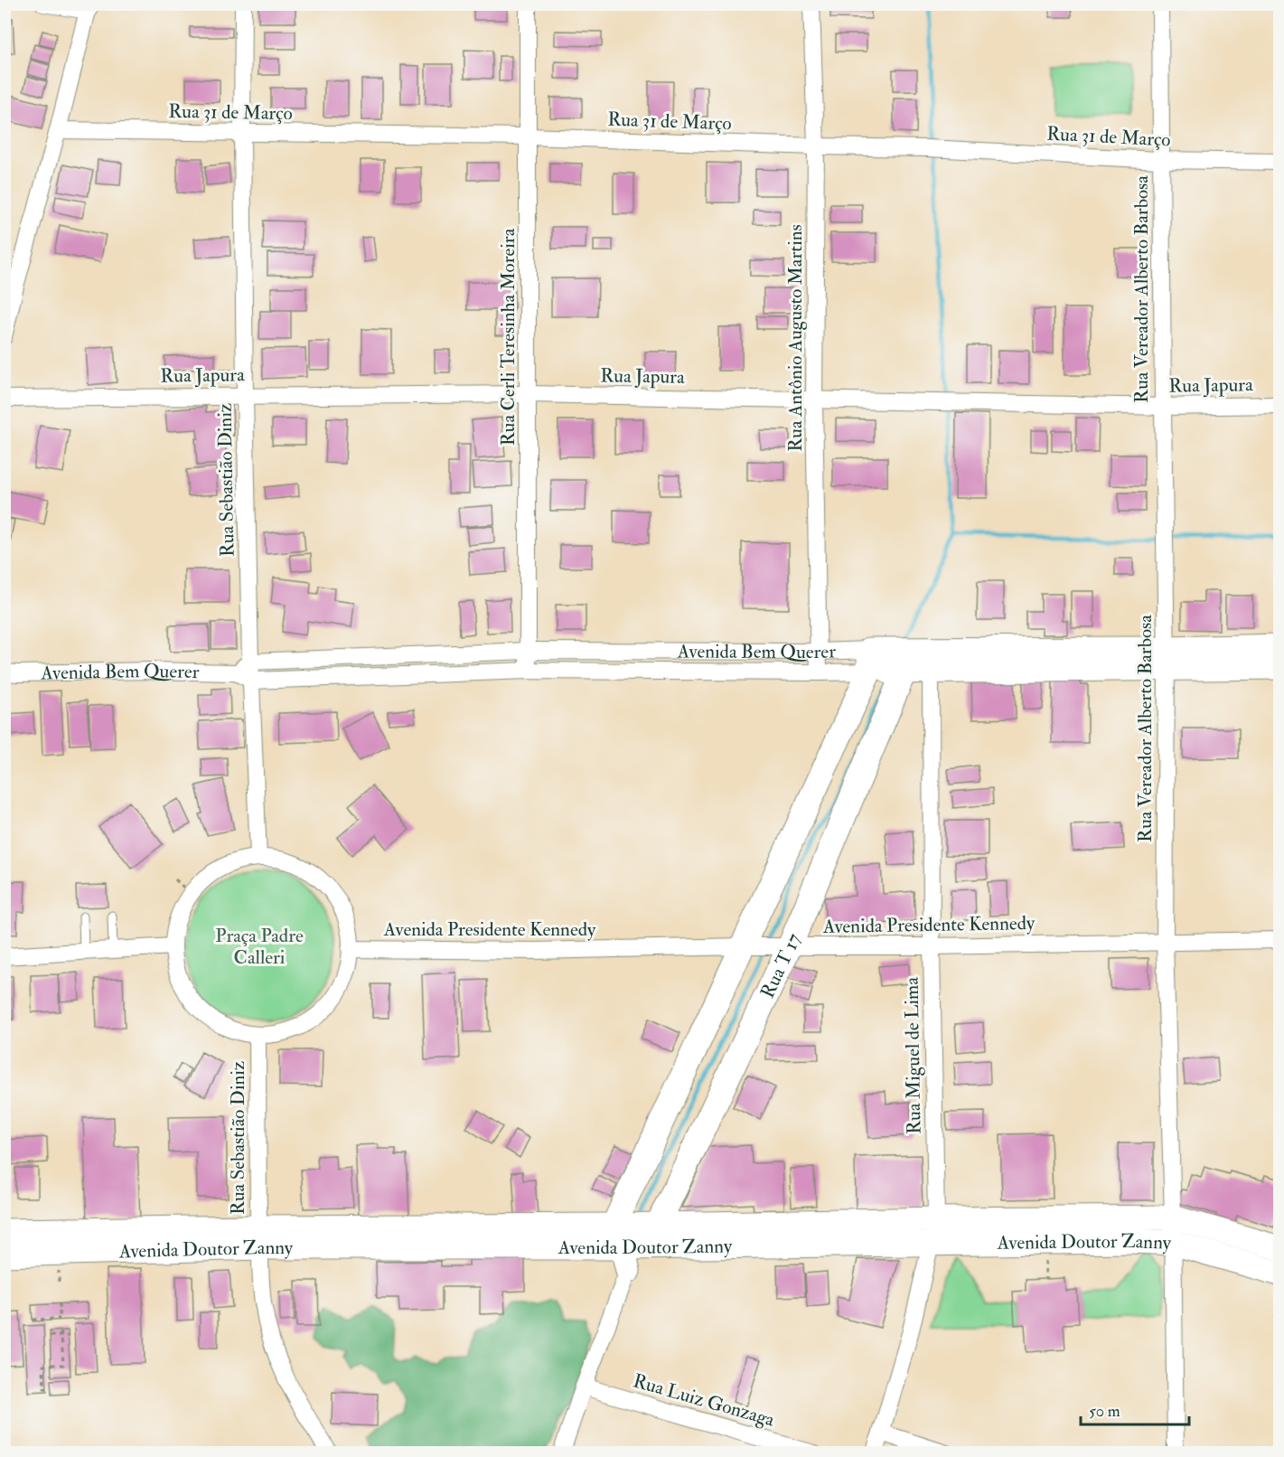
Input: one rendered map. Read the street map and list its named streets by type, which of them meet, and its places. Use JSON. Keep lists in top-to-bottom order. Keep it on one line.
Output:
{"streets":{"street":["Rua 31 de Março","Rua Vereador Alberto Barbosa","Rua Cerli Teresinha Moreira","Rua Antônio Augusto Martins","Rua Japura","Rua Sebastião Diniz","Avenida Bem Querer","Avenida Presidente Kennedy","Rua T 17","Rua Miguel de Lima","Avenida Doutor Zanny","Rua Luiz Gonzaga"]},"crossings":[["Rua 31 de Março","Rua Vereador Alberto Barbosa"],["Rua 31 de Março","Rua Cerli Teresinha Moreira"],["Rua 31 de Março","Rua Antônio Augusto Martins"],["Rua 31 de Março","Rua Sebastião Diniz"],["Rua Vereador Alberto Barbosa","Rua Japura"],["Rua Vereador Alberto Barbosa","Avenida Bem Querer"],["Rua Vereador Alberto Barbosa","Avenida Presidente Kennedy"],["Rua Vereador Alberto Barbosa","Avenida Doutor Zanny"],["Rua Cerli Teresinha Moreira","Rua Japura"],["Rua Cerli Teresinha Moreira","Avenida Bem Querer"],["Rua Antônio Augusto Martins","Rua Japura"],["Rua Antônio Augusto Martins","Avenida Bem Querer"],["Rua Japura","Rua Sebastião Diniz"],["Rua Sebastião Diniz","Avenida Bem Querer"],["Rua Sebastião Diniz","Avenida Presidente Kennedy"],["Rua Sebastião Diniz","Avenida Doutor Zanny"],["Avenida Bem Querer","Rua T 17"],["Avenida Bem Querer","Rua Miguel de Lima"],["Avenida Presidente Kennedy","Rua T 17"],["Avenida Presidente Kennedy","Rua Miguel de Lima"],["Rua T 17","Avenida Doutor Zanny"],["Rua Miguel de Lima","Avenida Doutor Zanny"]],"parks":["Praça Padre Calleri"],"scale_bar":"50 m"}
